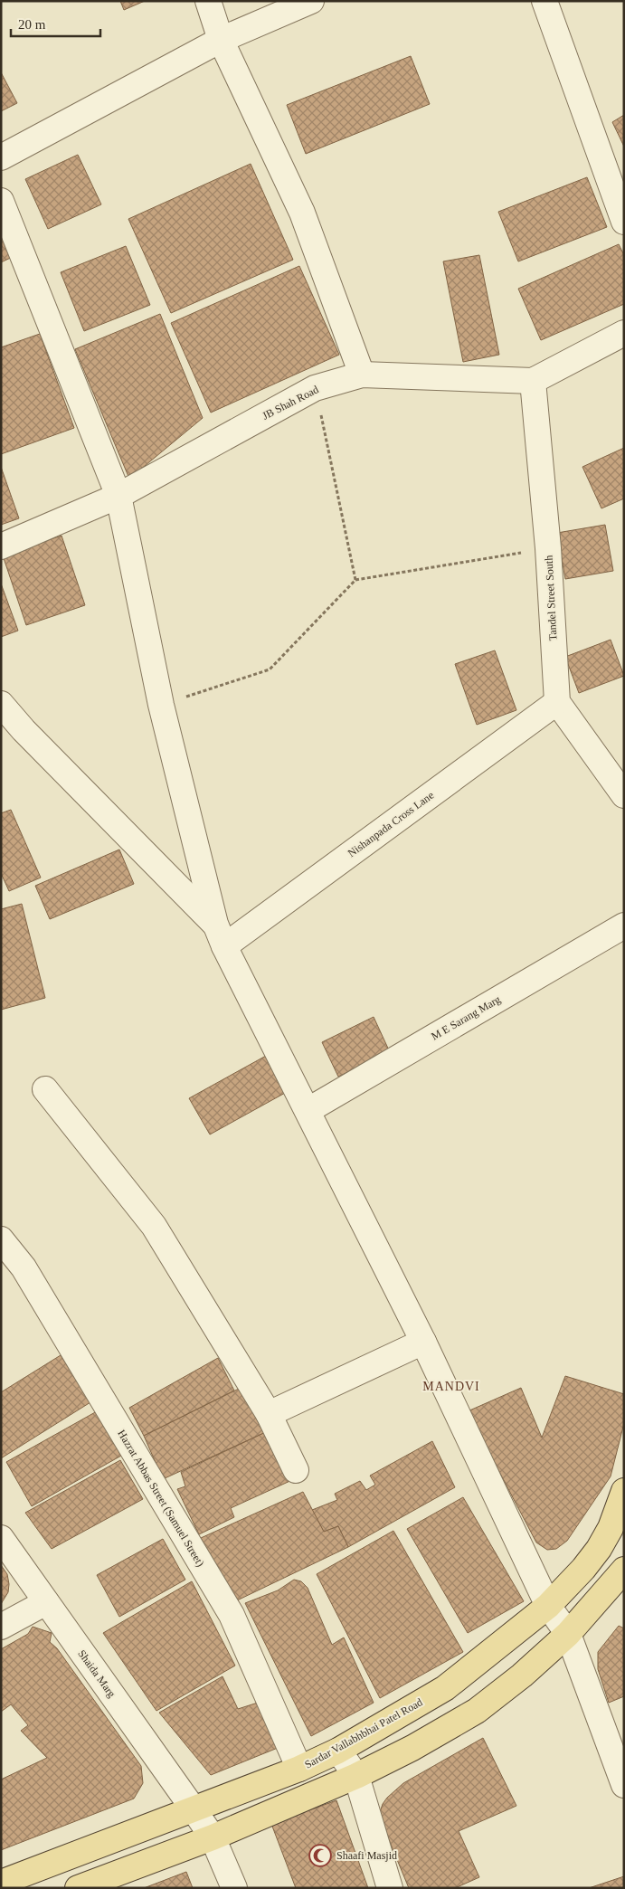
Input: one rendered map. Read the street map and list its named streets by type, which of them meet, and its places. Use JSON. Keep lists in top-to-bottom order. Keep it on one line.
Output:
{"streets":{"main road":["Sardar Vallabhbhai Patel Road"],"street":["JB Shah Road","Tandel Street South","Nishanpada Cross Lane","M E Sarang Marg","Hazrat Abbas Street (Samuel Street)","Shaida Marg"]},"crossings":[["JB Shah Road","Tandel Street South"],["Tandel Street South","Nishanpada Cross Lane"],["Hazrat Abbas Street (Samuel Street)","Sardar Vallabhbhai Patel Road"],["Shaida Marg","Sardar Vallabhbhai Patel Road"]],"districts":["MANDVI"],"places":{"mosque":["Shaafi Masjid"]},"scale_bar":"20 m"}
